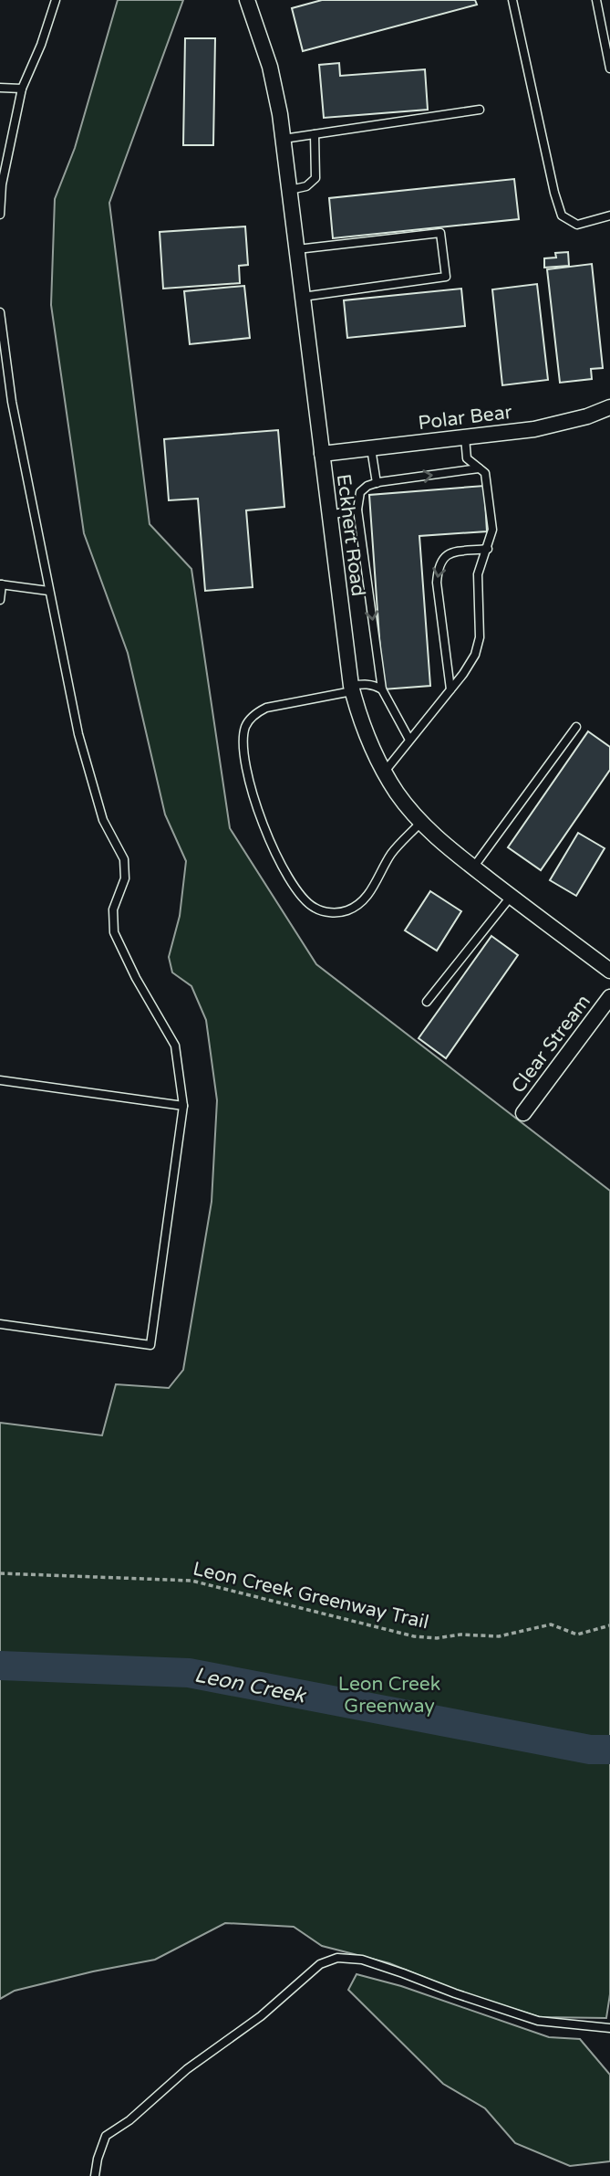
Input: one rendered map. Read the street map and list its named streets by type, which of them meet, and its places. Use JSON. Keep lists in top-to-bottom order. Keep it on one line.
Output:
{"streets":{"street":["Polar Bear","Eckhert Road","Clear Stream"],"path":["Leon Creek Greenway Trail"]},"crossings":[["Polar Bear","Eckhert Road"]],"water":["Leon Creek"],"parks":["Leon Creek Greenway"]}
